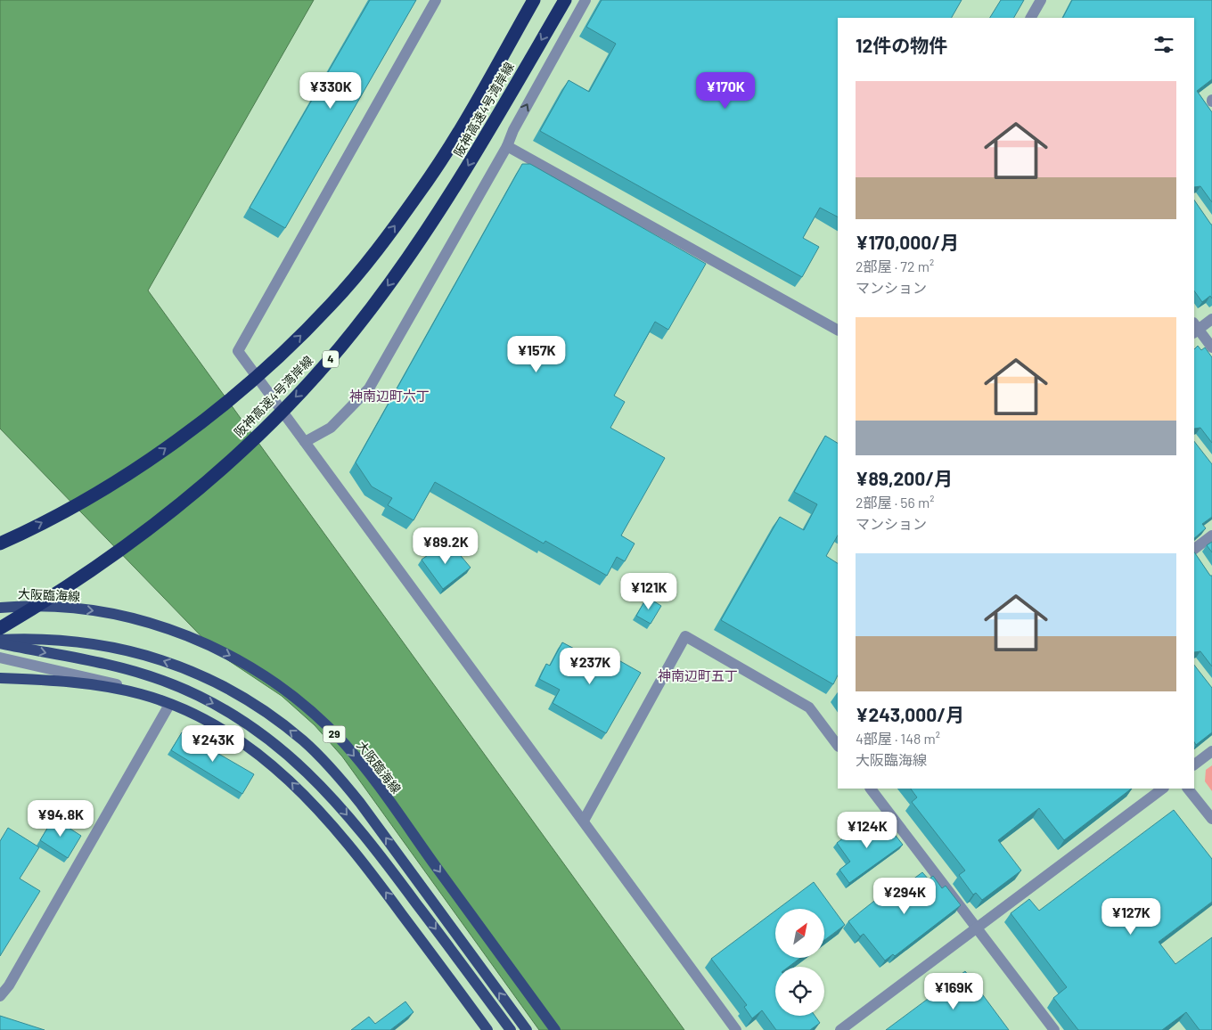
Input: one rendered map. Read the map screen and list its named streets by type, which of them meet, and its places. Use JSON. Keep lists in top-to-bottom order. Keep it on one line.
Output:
{"streets":{"highway":["阪神高速4号湾岸線","4"],"main road":["大阪臨海線","29"]},"districts":["神南辺町六丁","神南辺町五丁"],"north":"top right","page":{"heading":"12件の物件","list":[{"name":"¥170,000/月","note":"2部屋 · 72 m² · マンション"},{"name":"¥89,200/月","note":"2部屋 · 56 m² · マンション"},{"name":"¥243,000/月","note":"4部屋 · 148 m² · 大阪臨海線"}],"price":["¥330K","¥170K","¥157K","¥89.2K","¥121K","¥237K","¥243K","¥94.8K","¥124K","¥294K","¥127K","¥169K"]}}
